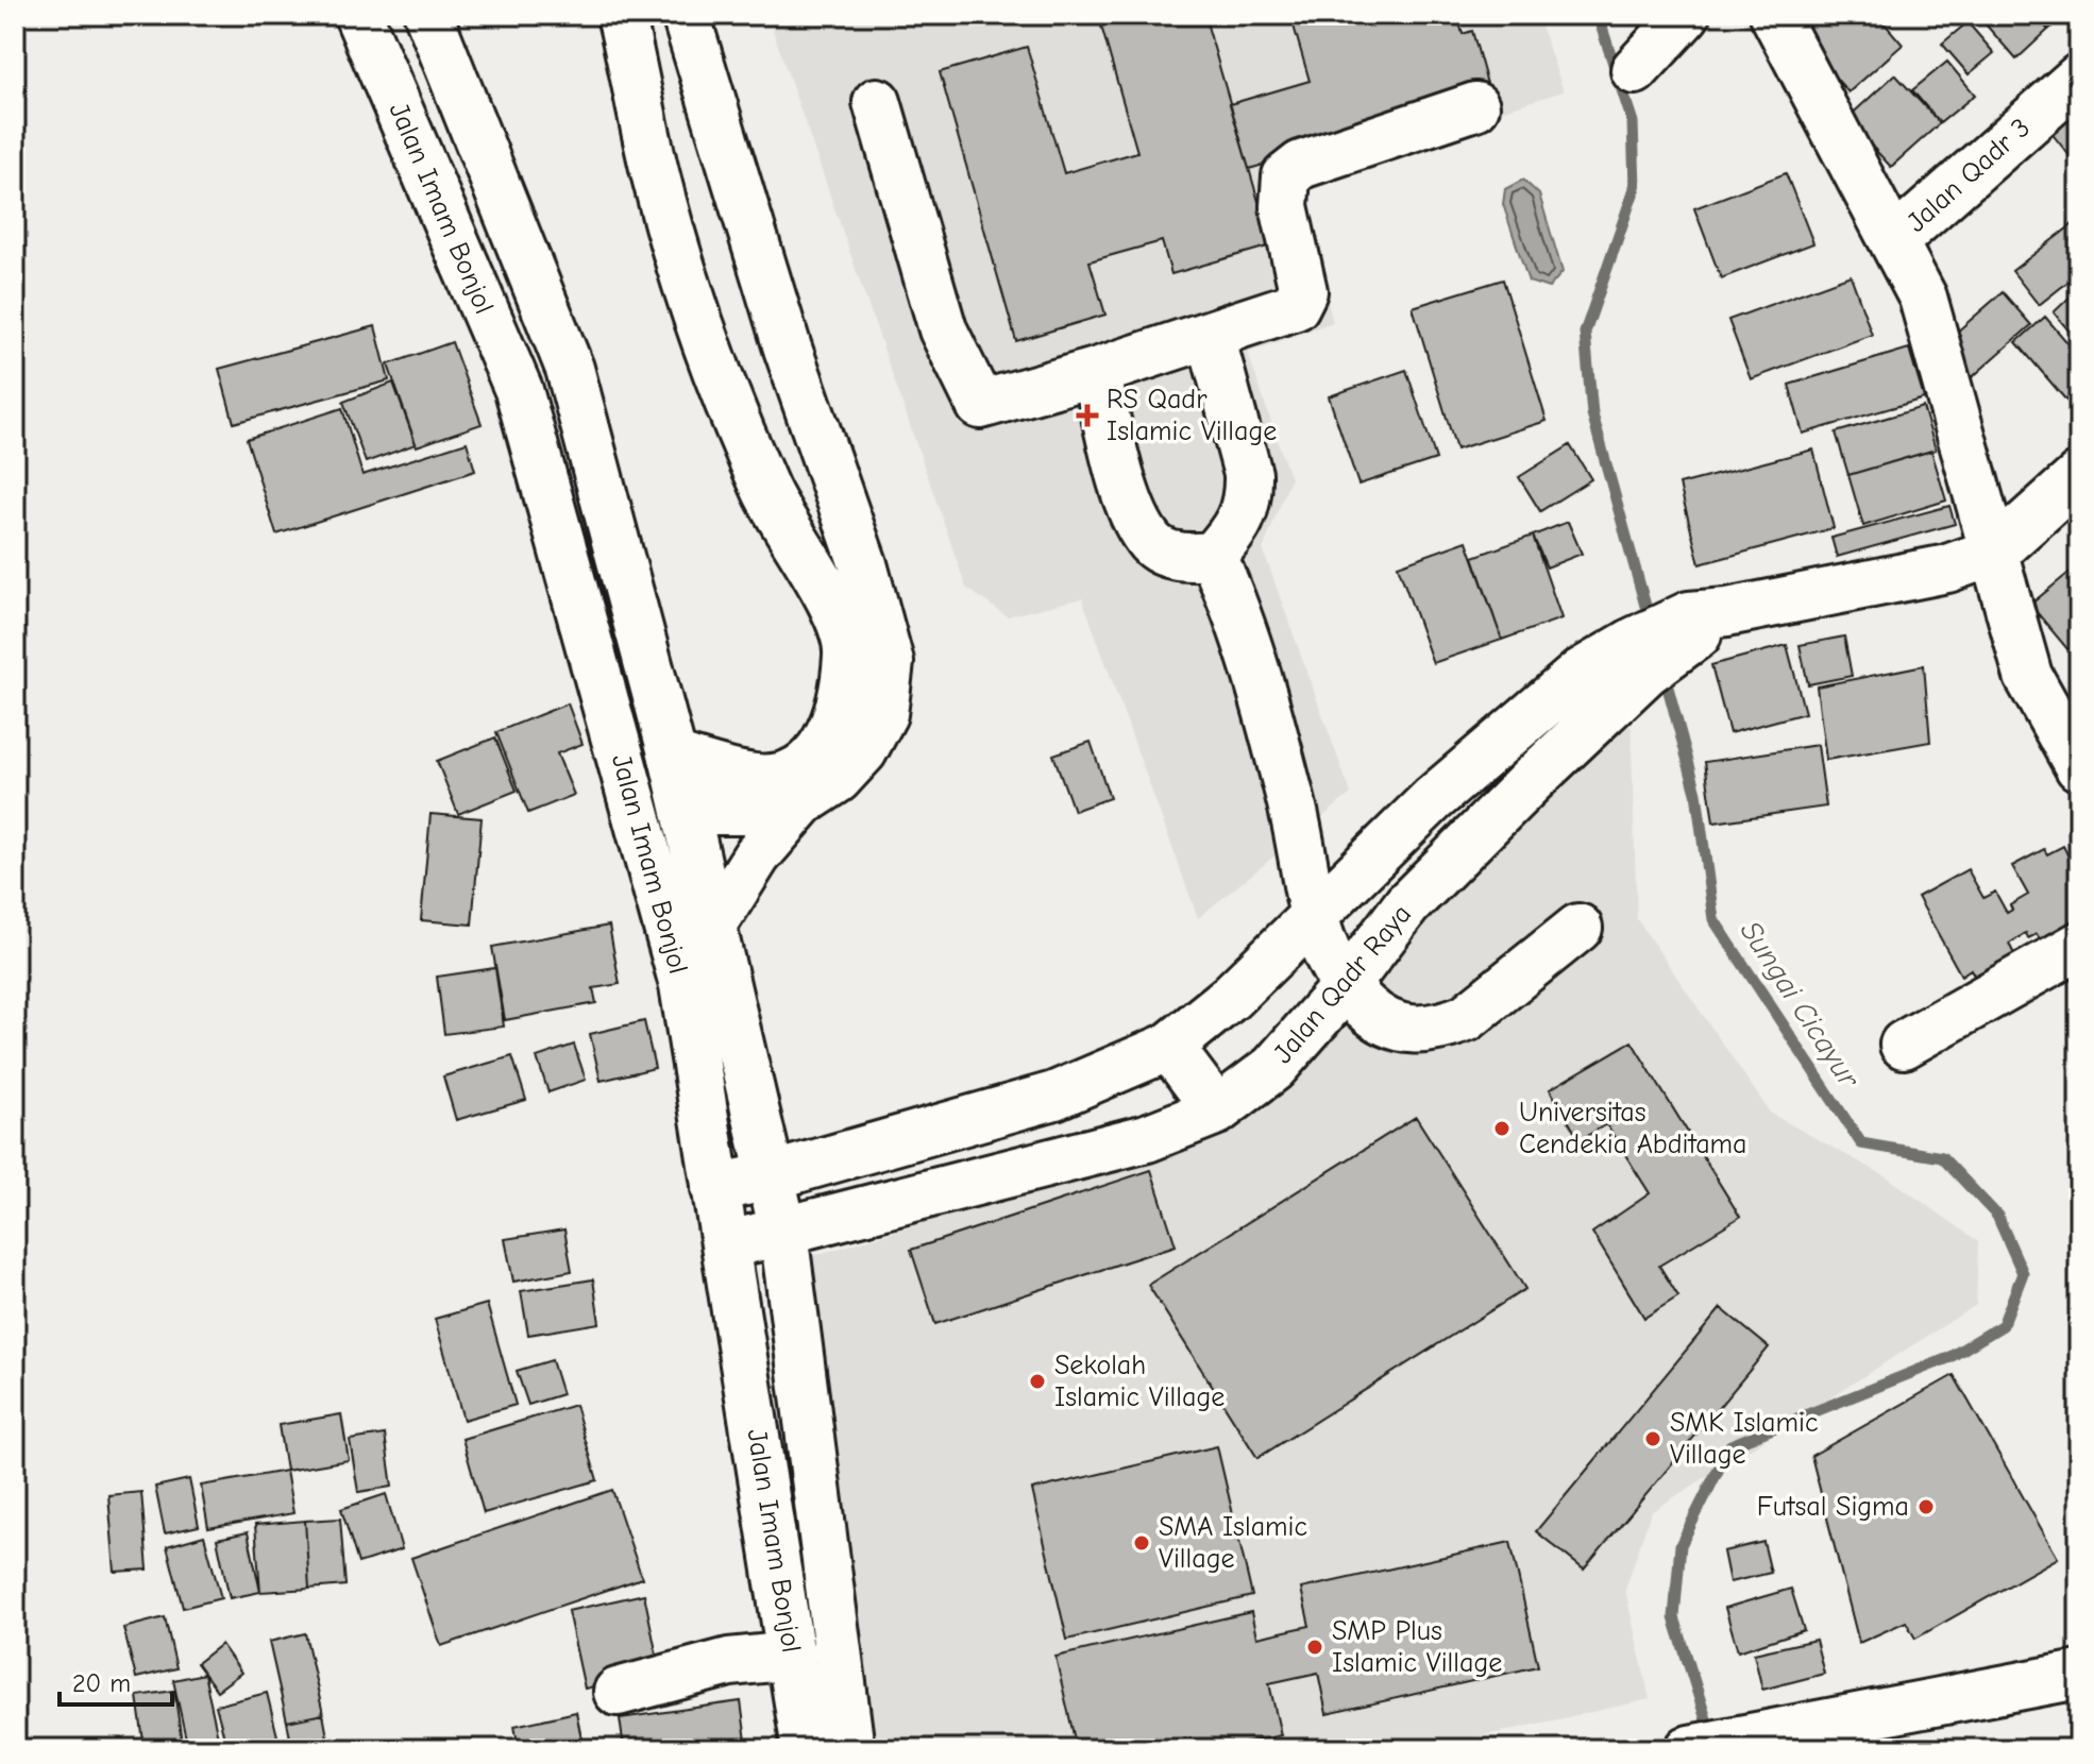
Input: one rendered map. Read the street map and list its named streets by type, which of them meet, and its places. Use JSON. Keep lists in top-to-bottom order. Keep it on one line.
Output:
{"streets":{"main road":["Jalan Qadr 3","Jalan Imam Bonjol","Jalan Qadr Raya"]},"crossings":[["Jalan Imam Bonjol","Jalan Qadr Raya"]],"water":["Sungai Cicayur"],"places":{"health":["RS Qadr Islamic Village"],"other":["Universitas Cendekia Abditama","Sekolah Islamic Village","SMK Islamic Village","Futsal Sigma","SMA Islamic Village","SMP Plus Islamic Village"]},"scale_bar":"20 m"}
